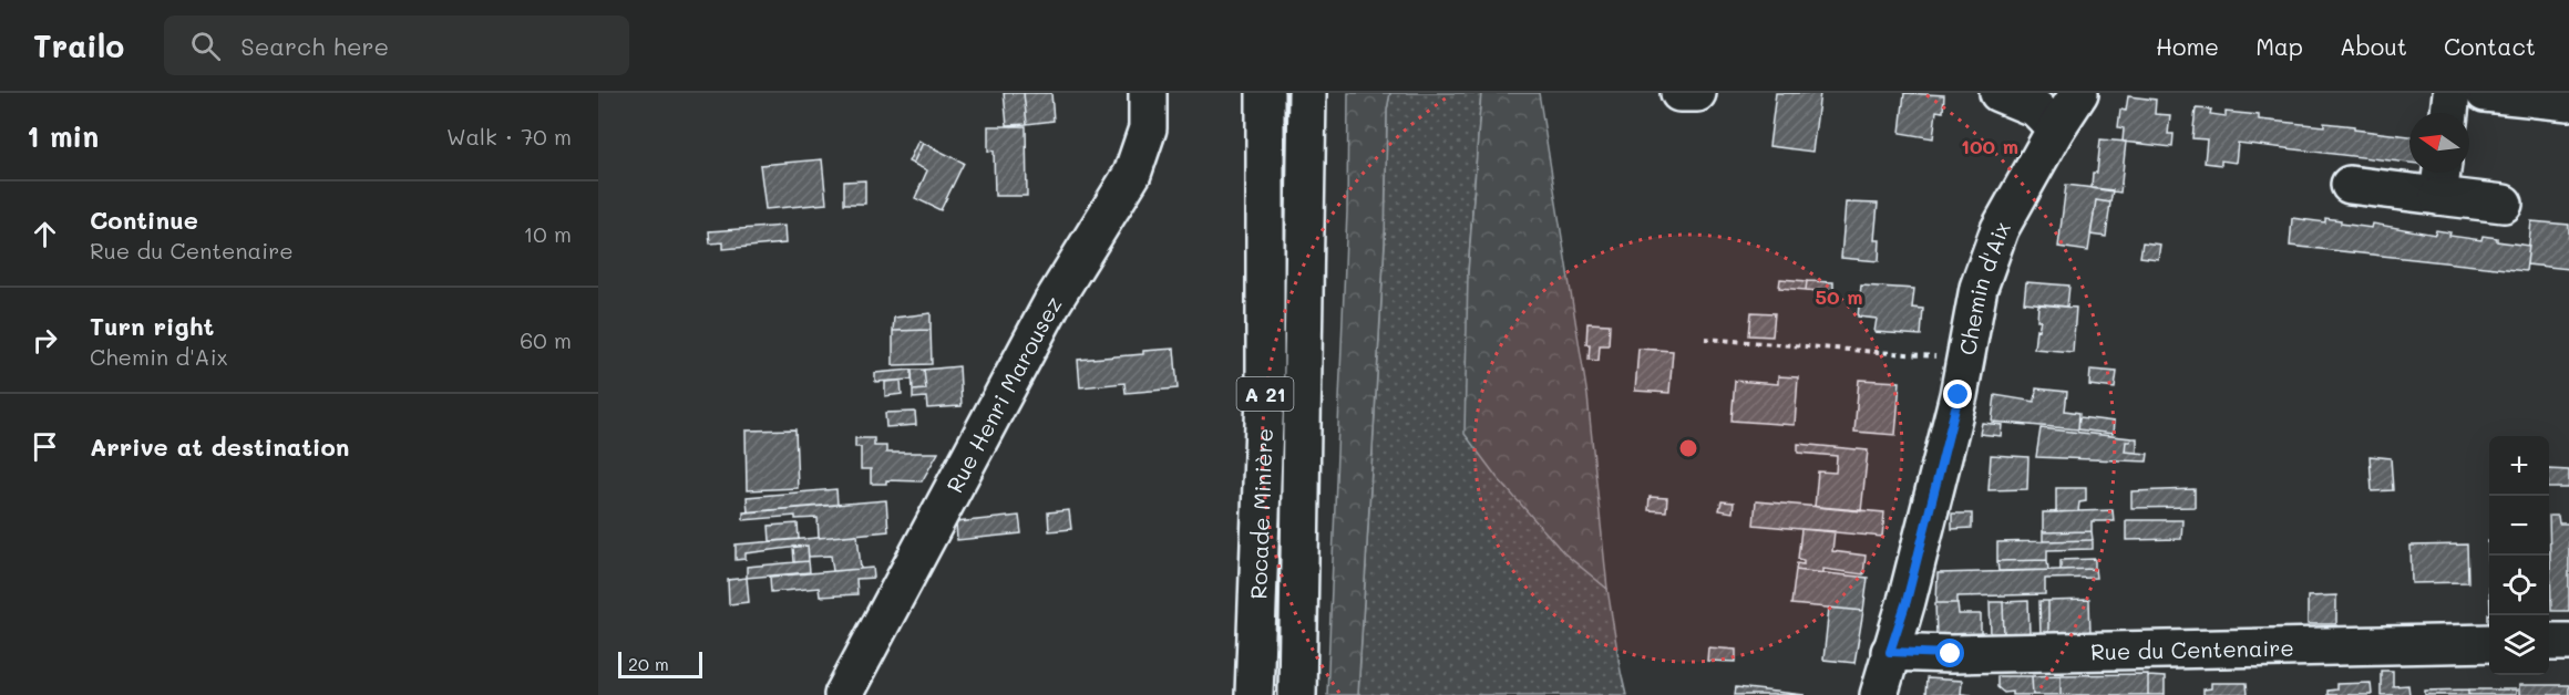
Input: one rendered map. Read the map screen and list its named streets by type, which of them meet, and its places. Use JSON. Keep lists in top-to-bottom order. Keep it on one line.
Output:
{"streets":{"main road":["Chemin d'Aix","A 21","Rue Henri Marousez","Rocade Minière","Rue du Centenaire"]},"crossings":[["Chemin d'Aix","Rue du Centenaire"]],"scale_bar":"20 m","north":"left","page":{"header":"Trailo","search":"Search here","nav":["Home","Map","About","Contact"],"heading":["1 min","Walk · 70 m"],"list":[["Continue","Rue du Centenaire","10 m"],["Turn right","Chemin d'Aix","60 m"],"Arrive at destination"],"map_buttons":["+","−"],"scale":"20 m"},"rings":["100 m","50 m"]}
